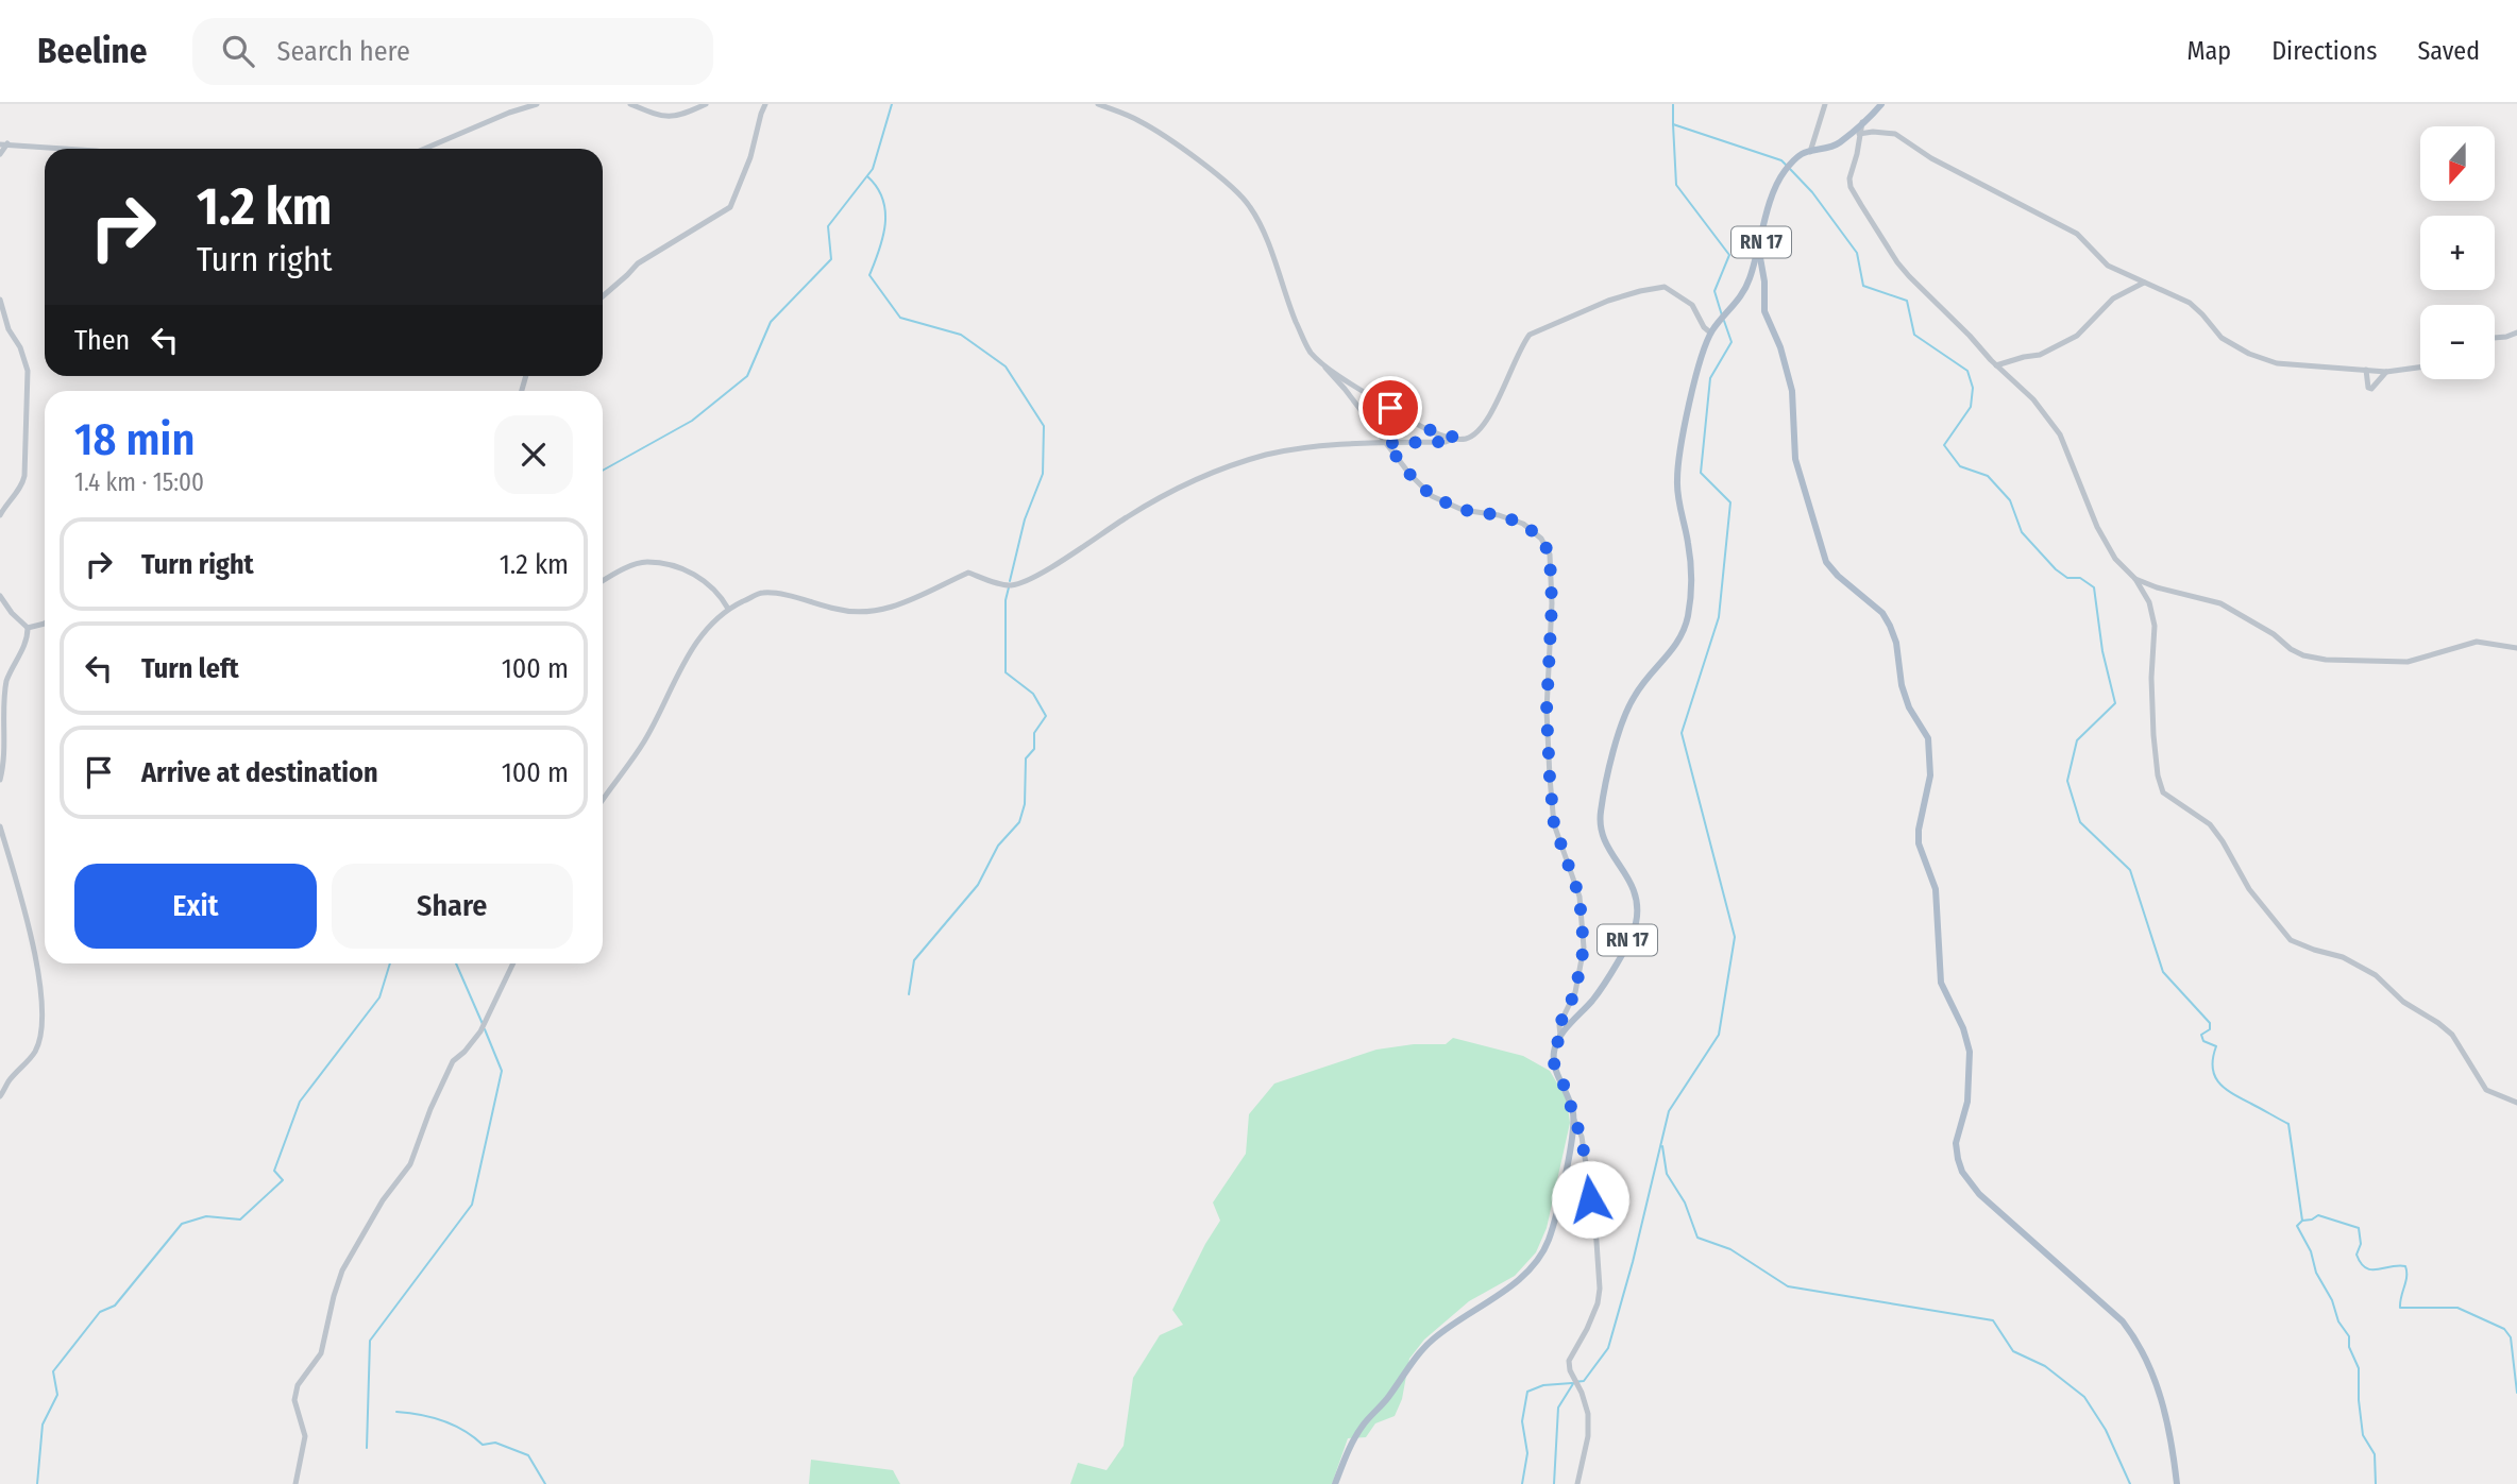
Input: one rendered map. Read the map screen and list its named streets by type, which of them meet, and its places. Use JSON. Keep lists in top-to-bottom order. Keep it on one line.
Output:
{"streets":{"main road":["RN 17"]},"north":"bottom","page":{"header":"Beeline","search":"Search here","nav":["Map","Directions","Saved"],"map_buttons":["+","−"],"turn":["1.2 km","Turn right"],"then":"Then","heading":["18 min","1.4 km · 15:00"],"list":[{"name":"Turn right","value":"1.2 km"},{"name":"Turn left","value":"100 m"},{"name":"Arrive at destination","value":"100 m"}],"buttons":["Exit","Share"]}}
